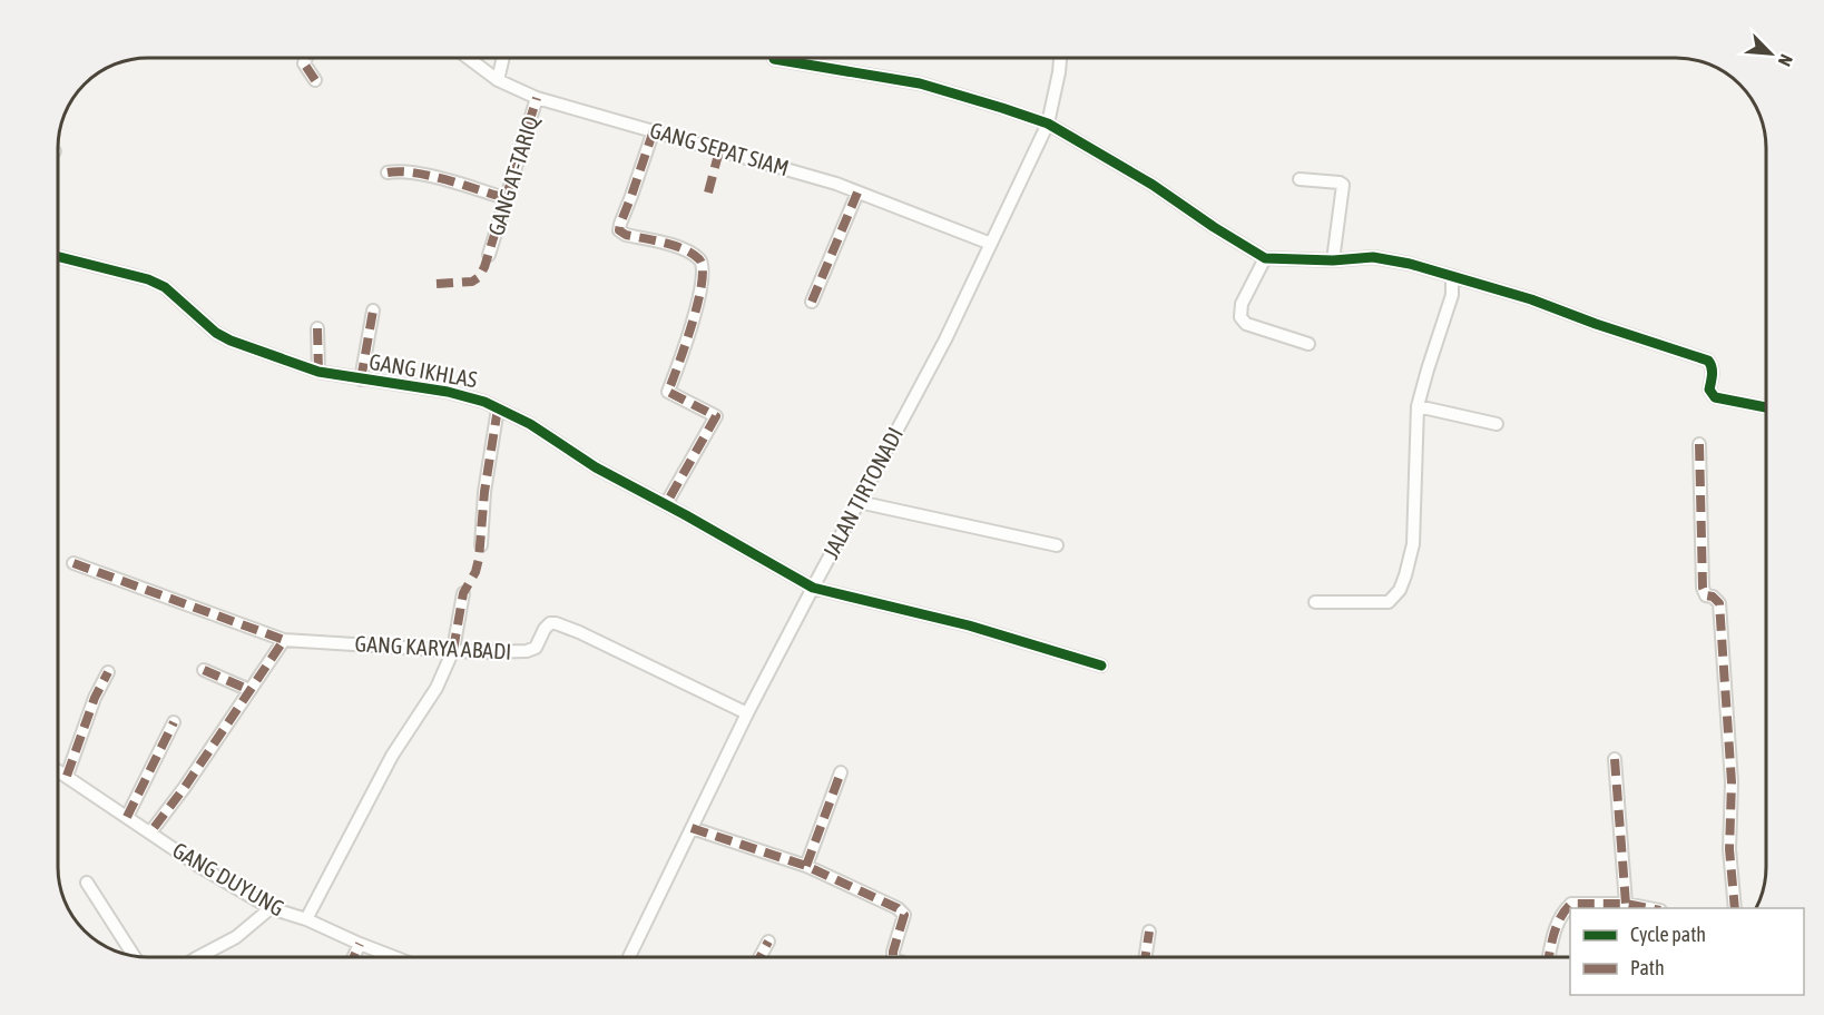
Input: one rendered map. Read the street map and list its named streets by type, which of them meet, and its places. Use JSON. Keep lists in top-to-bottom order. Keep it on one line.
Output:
{"streets":{"street":["GANG SEPAT SIAM","GANG AT-TARIQ","GANG IKHLAS","JALAN TIRTONADI","GANG KARYA ABADI","GANG DUYUNG"]},"crossings":[["GANG SEPAT SIAM","GANG AT-TARIQ"],["GANG SEPAT SIAM","JALAN TIRTONADI"],["GANG IKHLAS","JALAN TIRTONADI"],["JALAN TIRTONADI","GANG KARYA ABADI"]],"legend":["Cycle path","Path"],"north":"bottom right"}
